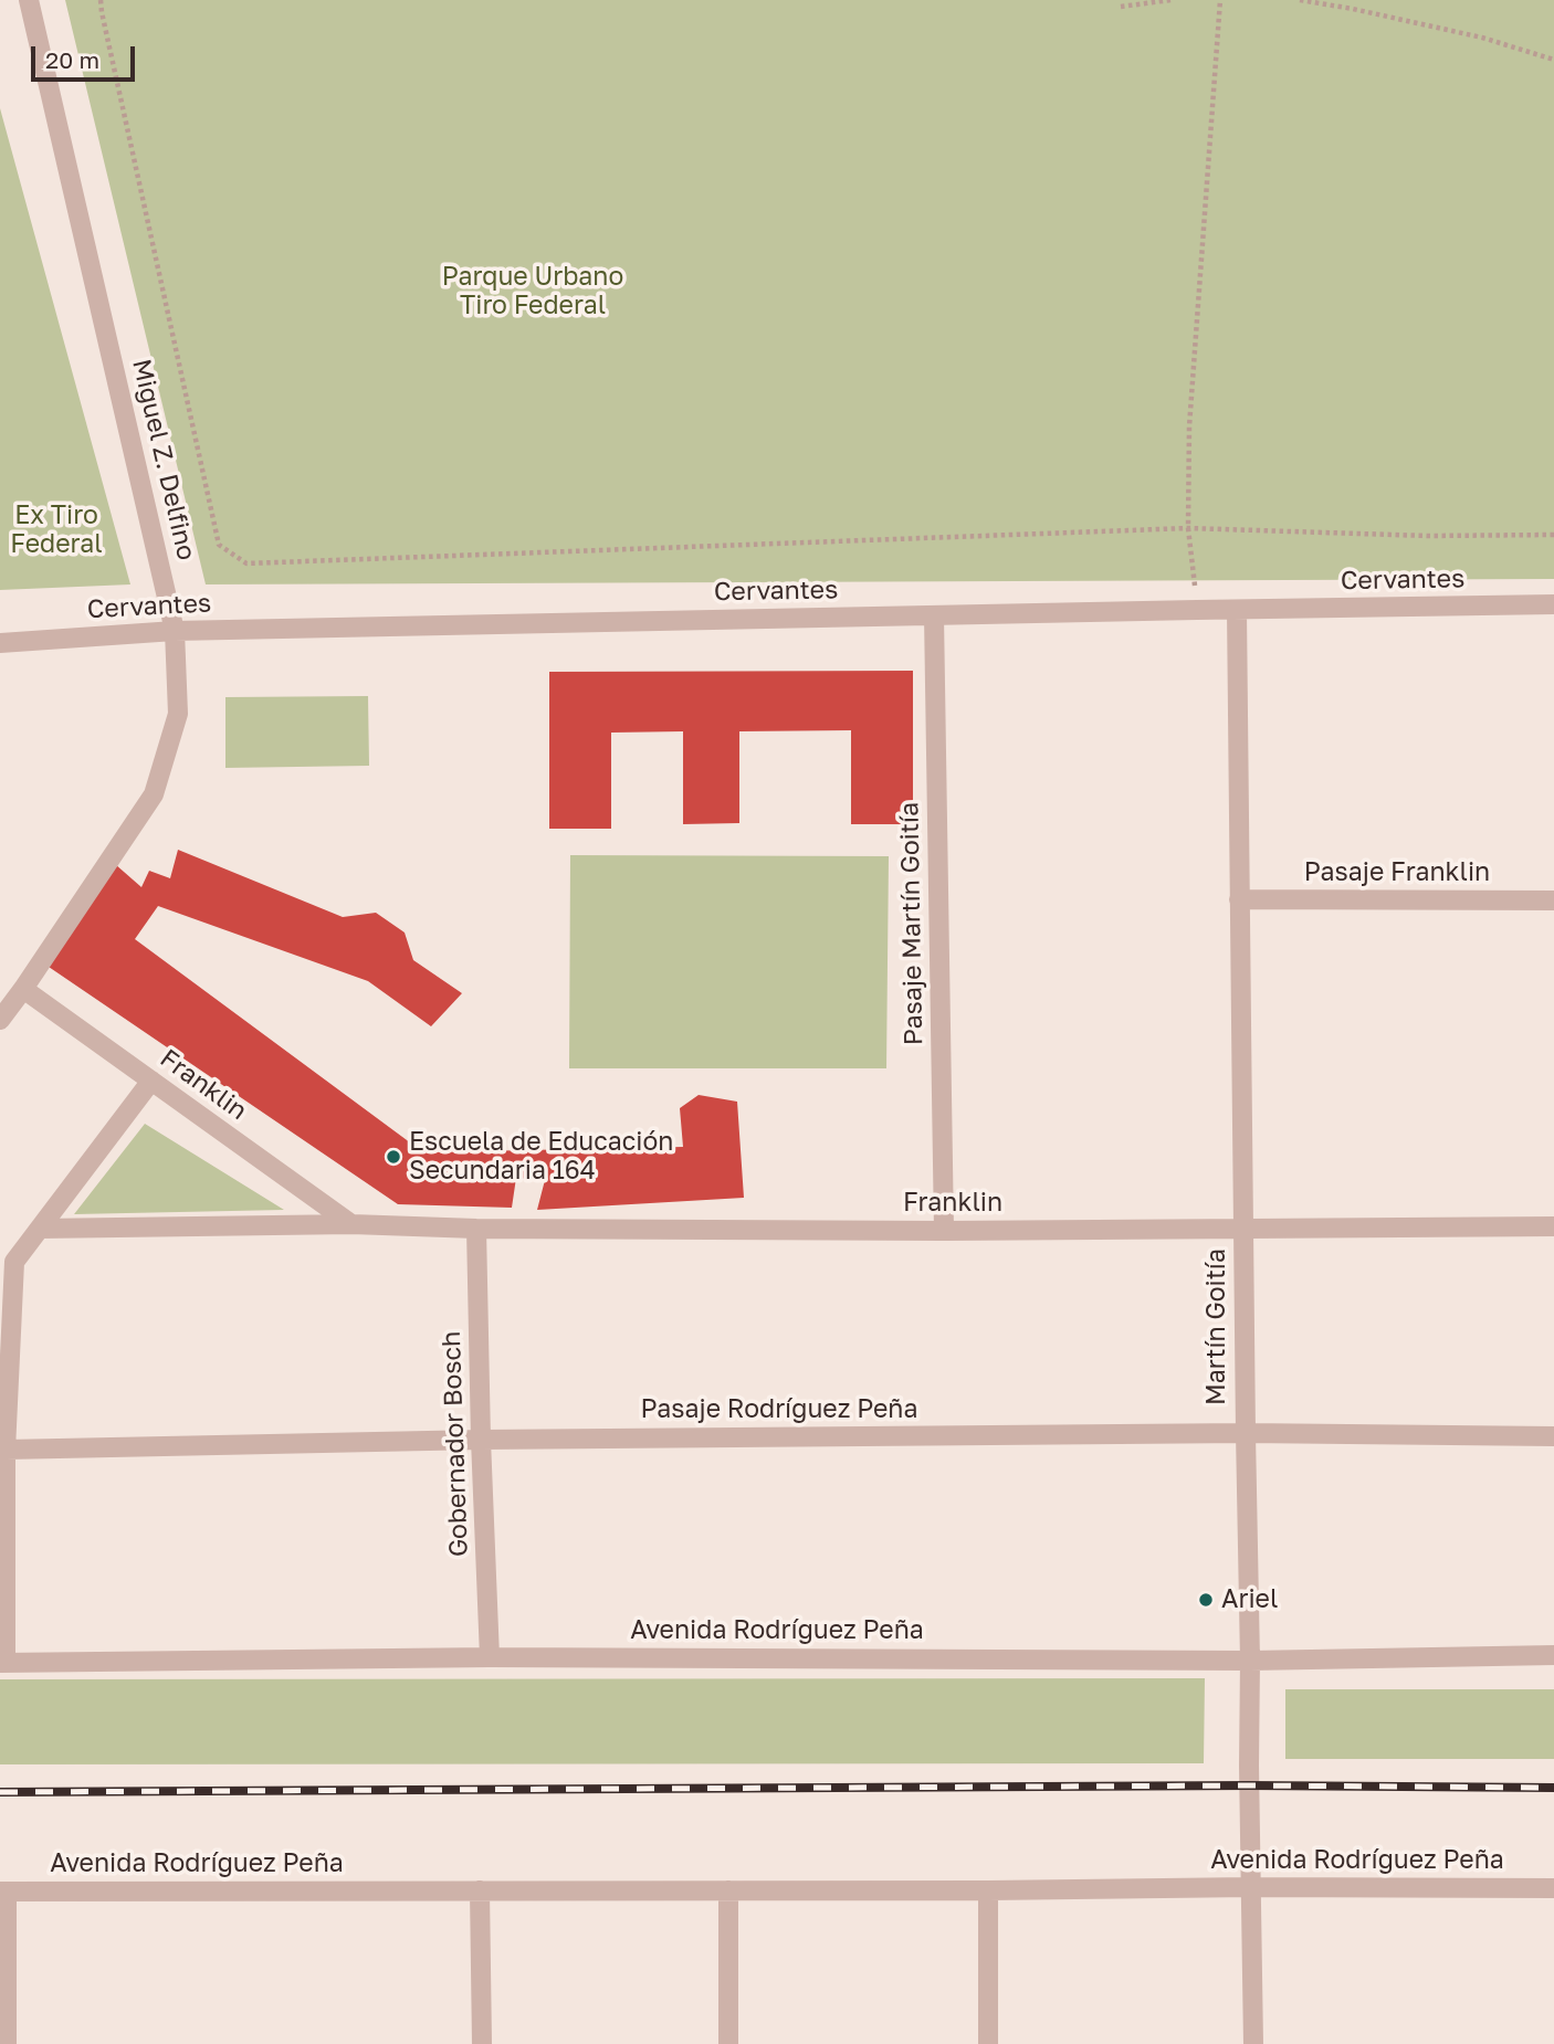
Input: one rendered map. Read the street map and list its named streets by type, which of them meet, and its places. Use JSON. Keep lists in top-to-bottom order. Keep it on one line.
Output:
{"streets":{"street":["Miguel Z. Delfino","Cervantes","Pasaje Franklin","Pasaje Martín Goitía","Franklin","Martín Goitía","Pasaje Rodríguez Peña","Gobernador Bosch","Avenida Rodríguez Peña"]},"crossings":[["Miguel Z. Delfino","Cervantes"],["Miguel Z. Delfino","Franklin"],["Cervantes","Pasaje Martín Goitía"],["Cervantes","Martín Goitía"],["Pasaje Franklin","Martín Goitía"],["Pasaje Martín Goitía","Franklin"],["Franklin","Martín Goitía"],["Franklin","Gobernador Bosch"],["Martín Goitía","Pasaje Rodríguez Peña"],["Martín Goitía","Avenida Rodríguez Peña"],["Pasaje Rodríguez Peña","Gobernador Bosch"],["Gobernador Bosch","Avenida Rodríguez Peña"]],"parks":["Parque Urbano Tiro Federal","Ex Tiro Federal"],"places":["Escuela de Educación Secundaria 164","Ariel"],"scale_bar":"20 m"}
